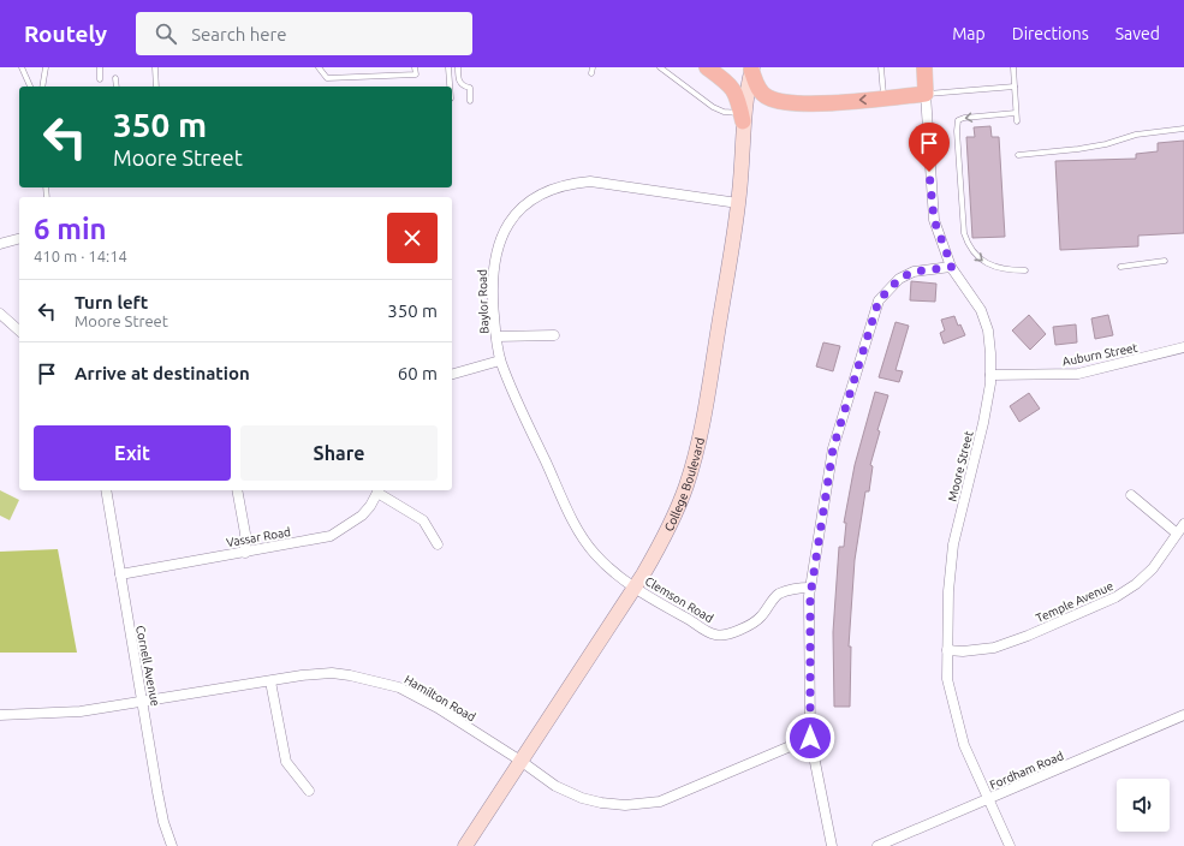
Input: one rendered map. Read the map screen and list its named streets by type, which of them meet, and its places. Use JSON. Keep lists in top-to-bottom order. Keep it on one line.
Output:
{"streets":{"street":["Baylor Road","Auburn Street","Moore Street","College Boulevard","Vassar Road","Clemson Road","Temple Avenue","Cornell Avenue","Hamilton Road","Fordham Road"]},"crossings":[["Baylor Road","College Boulevard"],["Baylor Road","Clemson Road"],["Auburn Street","Moore Street"],["Moore Street","Temple Avenue"],["Moore Street","Fordham Road"],["College Boulevard","Clemson Road"],["College Boulevard","Hamilton Road"],["Vassar Road","Cornell Avenue"],["Cornell Avenue","Hamilton Road"]],"page":{"header":"Routely","search":"Search here","nav":["Map","Directions","Saved"],"turn":["350 m","Moore Street"],"heading":["6 min","410 m · 14:14"],"list":[{"name":"Turn left","note":"Moore Street","value":"350 m"},{"name":"Arrive at destination","value":"60 m"}],"buttons":["Exit","Share"]}}
